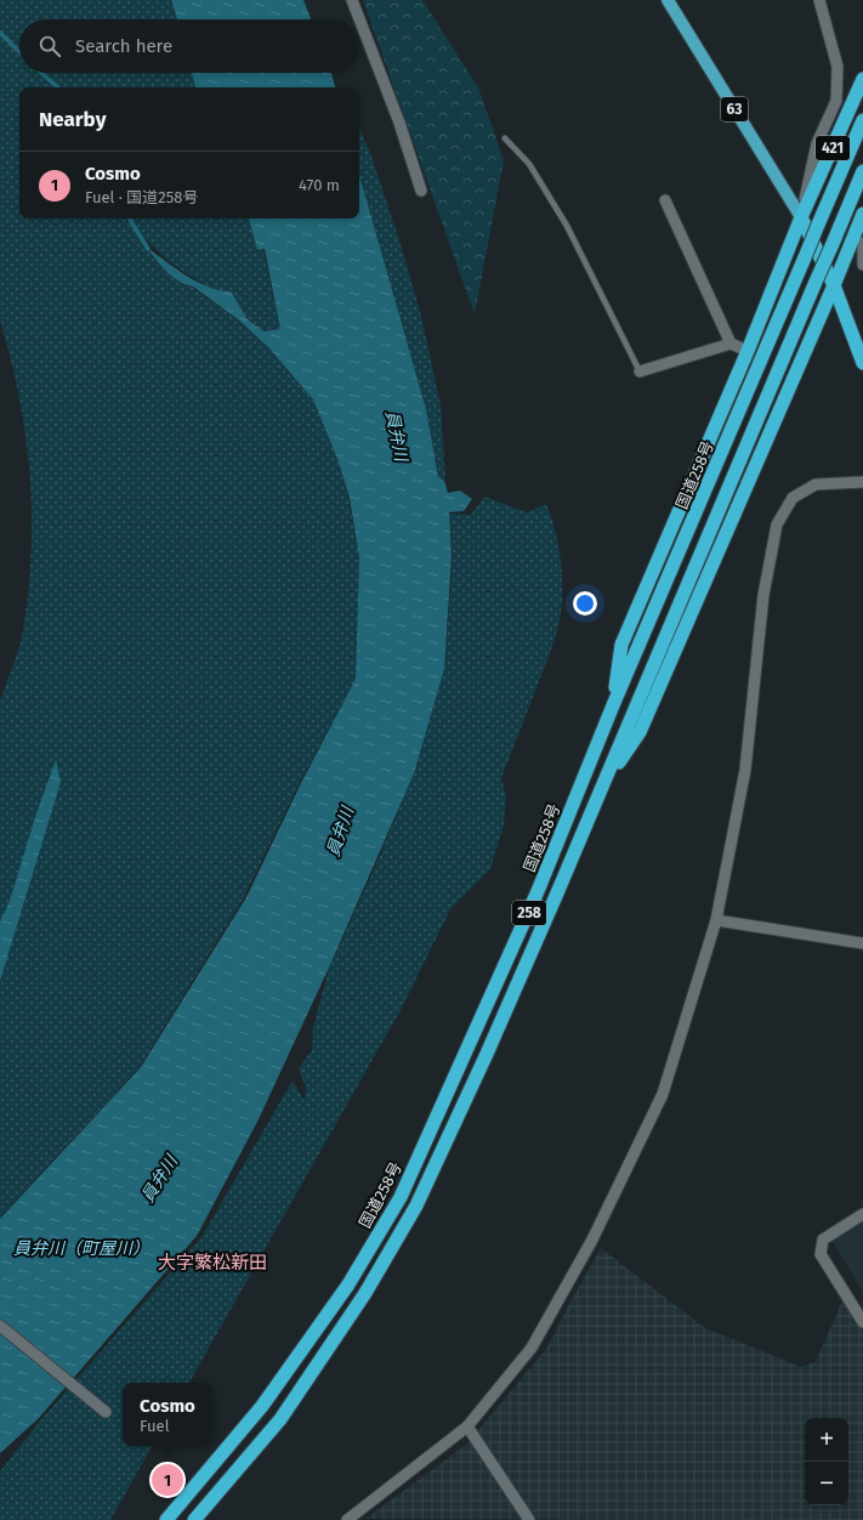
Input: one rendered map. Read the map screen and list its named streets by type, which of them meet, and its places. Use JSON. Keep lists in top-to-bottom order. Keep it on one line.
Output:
{"streets":{"highway":["421","国道258号","258"],"main road":["63"]},"crossings":[["63","421"]],"districts":["大字繁松新田"],"water":["員弁川","員弁川（町屋川）"],"page":{"search":"Search here","heading":"Nearby","list":[{"mark":"1","name":"Cosmo","note":"Fuel · 国道258号","value":"470 m"}],"popup":["Cosmo","Fuel"],"map_buttons":["+","−"],"pins":"1"}}
